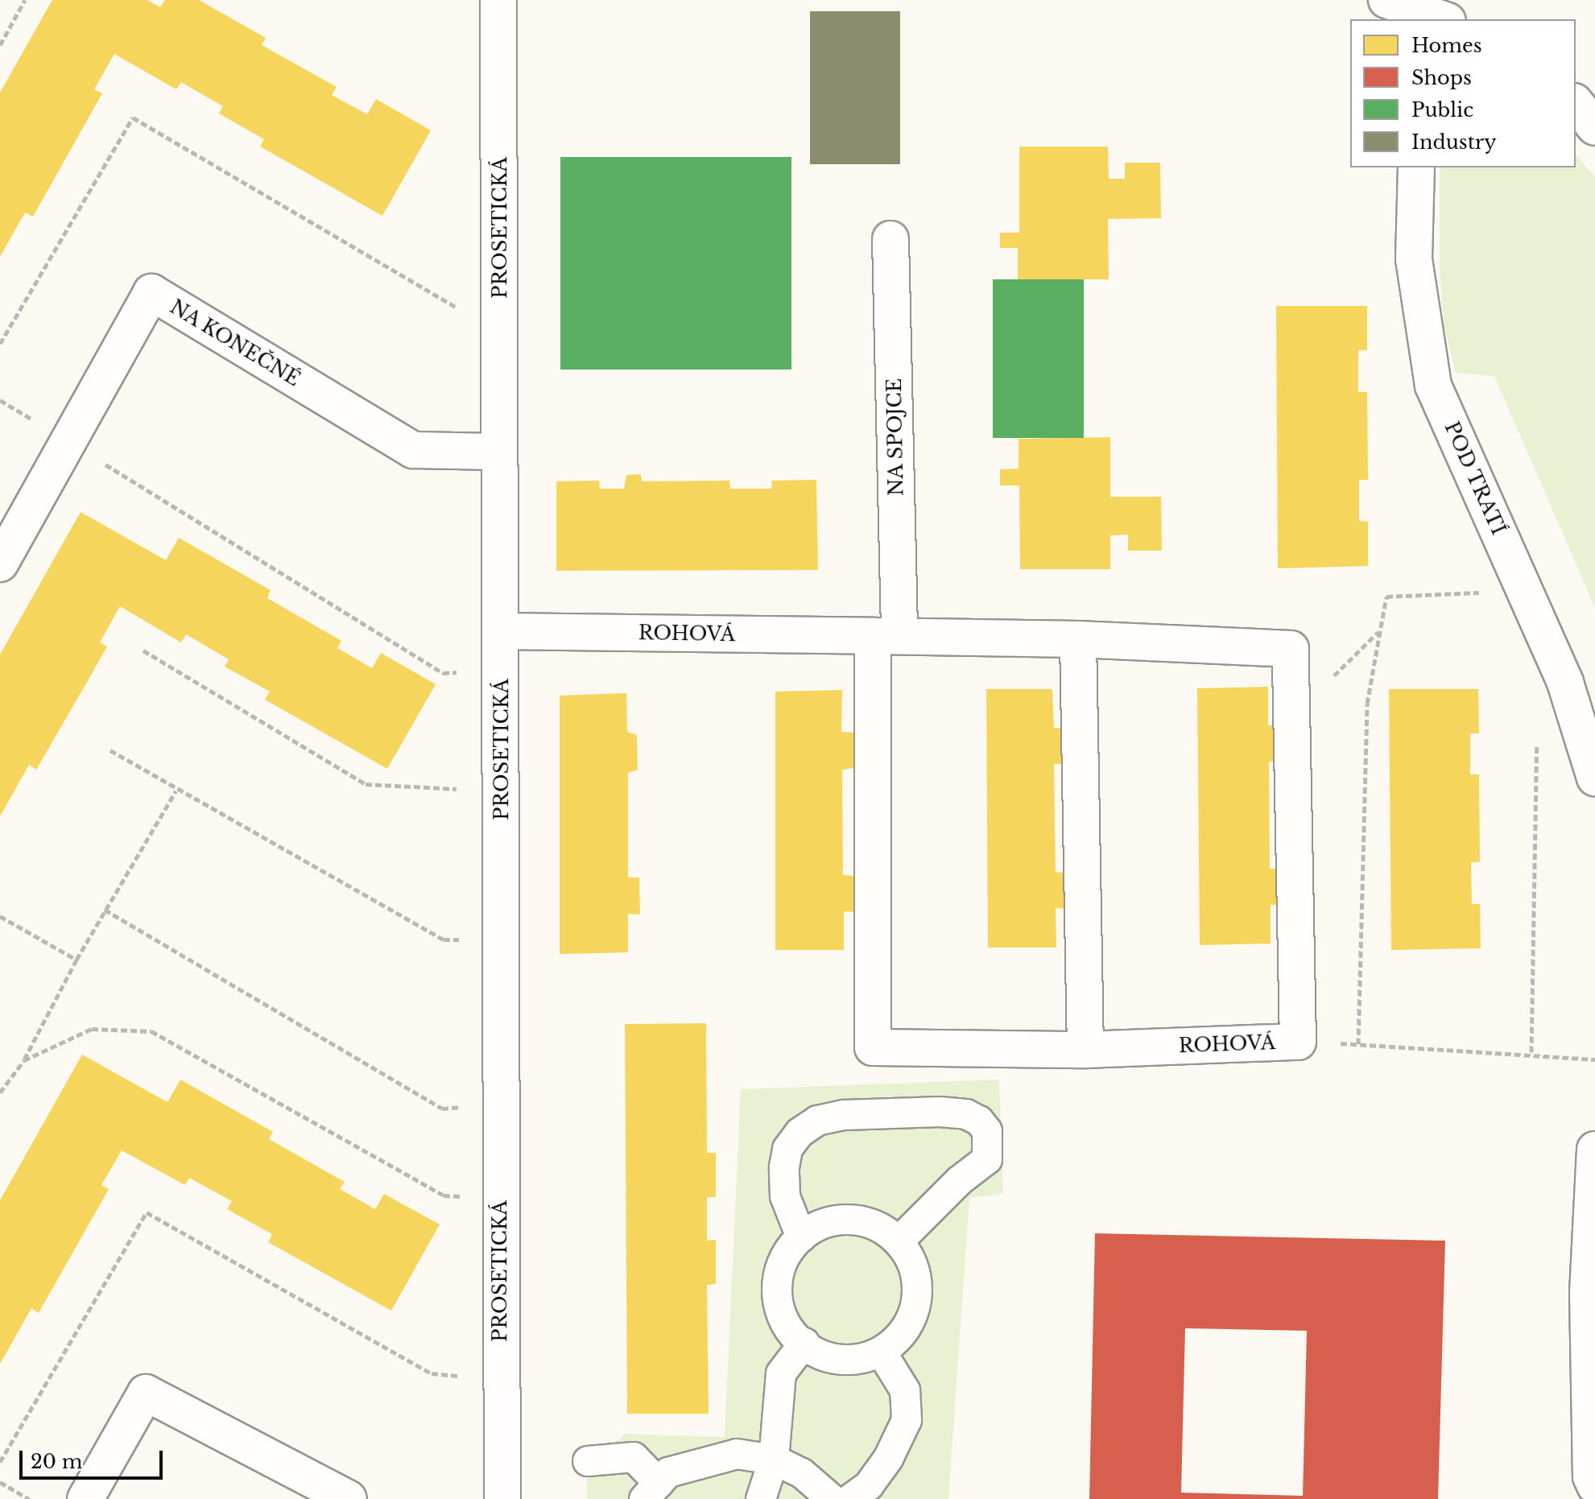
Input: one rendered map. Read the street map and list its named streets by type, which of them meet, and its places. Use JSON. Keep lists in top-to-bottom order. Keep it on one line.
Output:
{"streets":{"street":["PROSETICKÁ","NA KONEČNÉ","NA SPOJCE","POD TRATÍ","ROHOVÁ"]},"crossings":[["PROSETICKÁ","NA KONEČNÉ"],["PROSETICKÁ","ROHOVÁ"],["NA SPOJCE","ROHOVÁ"]],"legend":["Homes","Shops","Public","Industry"],"scale_bar":"20 m"}
